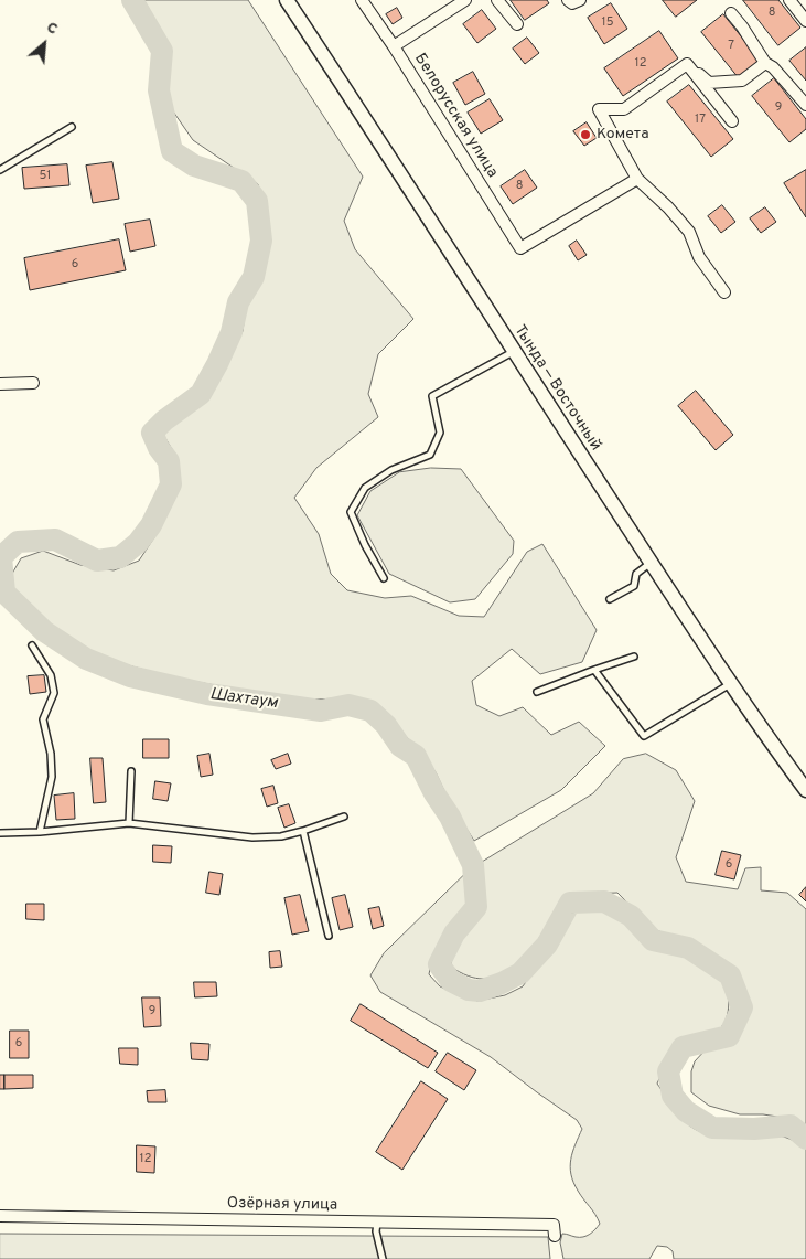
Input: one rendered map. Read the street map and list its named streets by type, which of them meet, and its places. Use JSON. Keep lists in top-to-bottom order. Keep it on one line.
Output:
{"streets":{"street":["Белорусская улица","Тында — Восточный","Озёрная улица"]},"water":["Шахтаум"],"places":["Комета"],"house_numbers":["8","15","7","12","9","17","51","8","6","6","9","6","12"],"north":"top right"}
